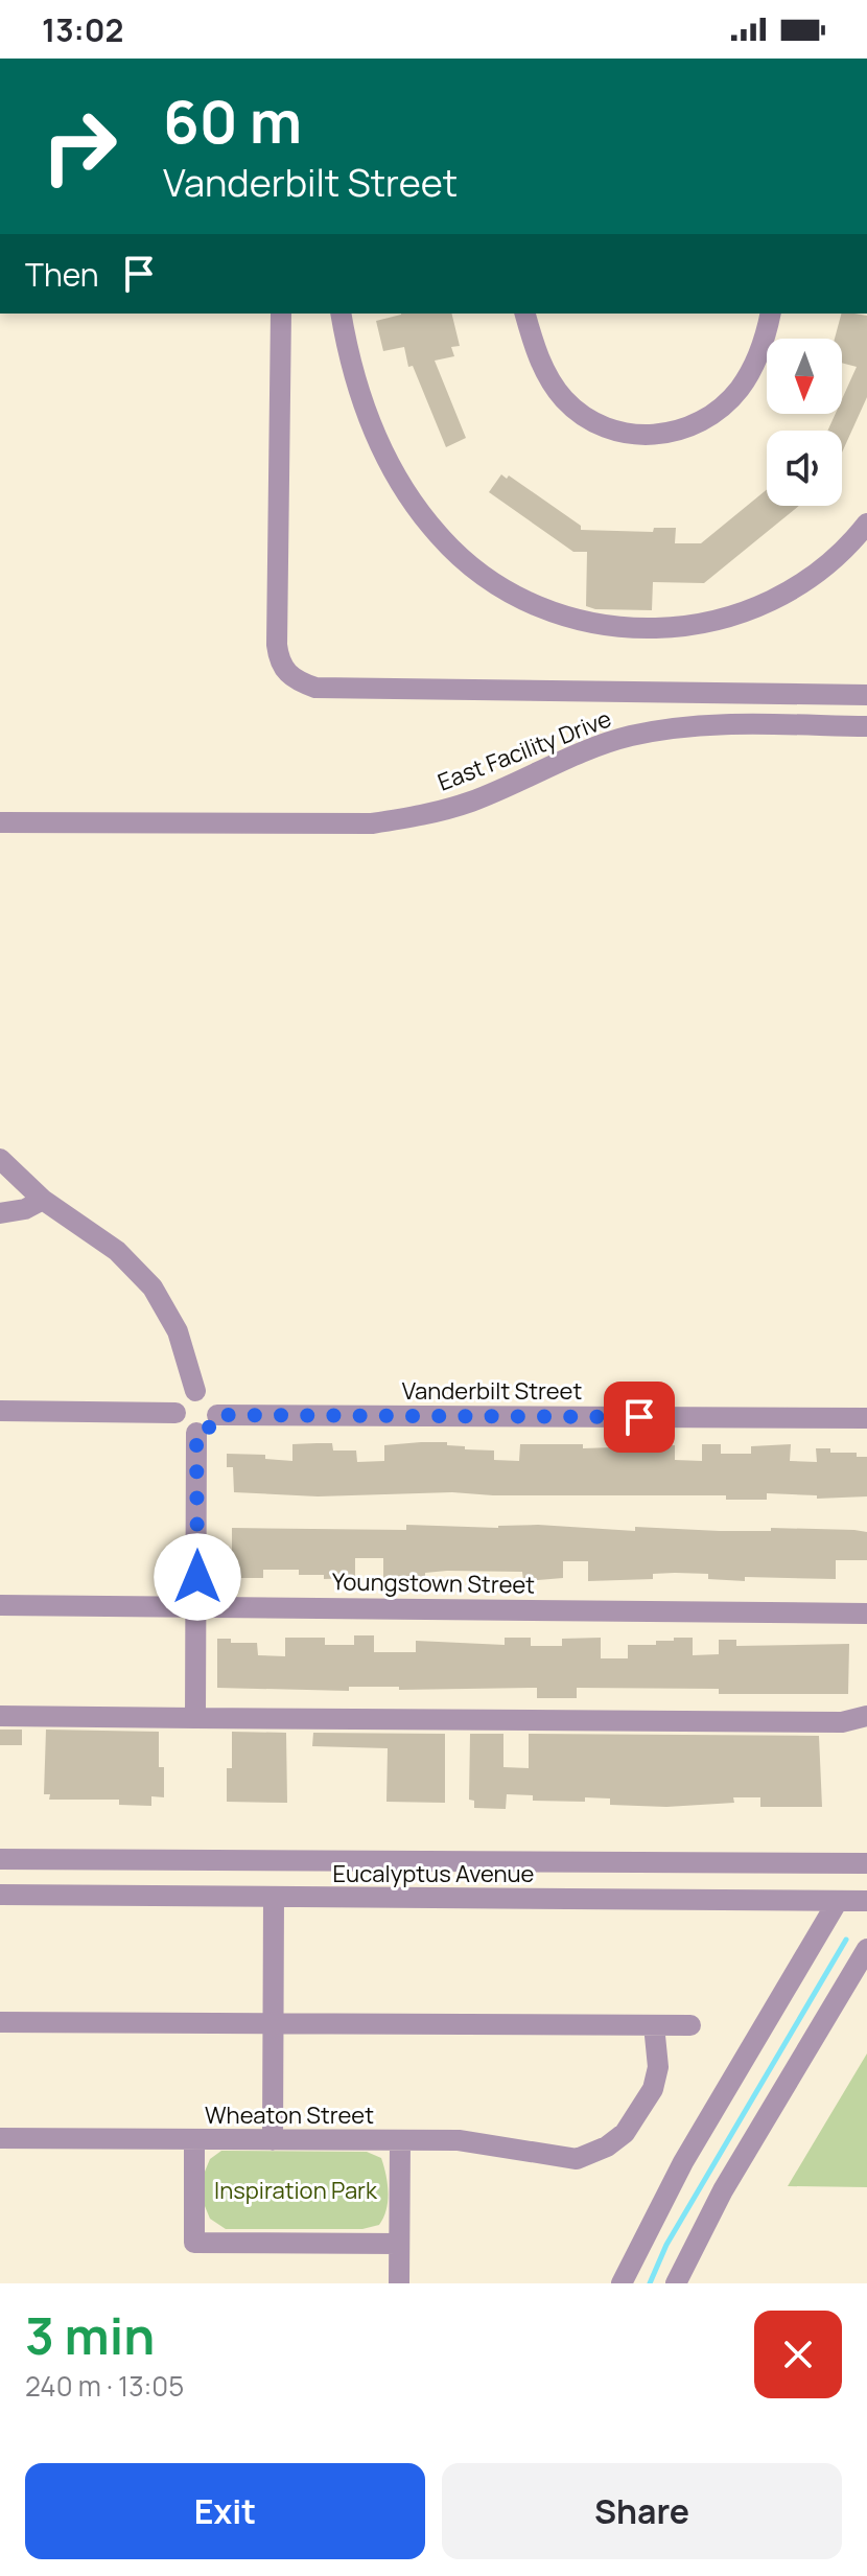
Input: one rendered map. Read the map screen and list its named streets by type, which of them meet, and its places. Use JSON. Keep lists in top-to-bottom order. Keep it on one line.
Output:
{"streets":{"street":["East Facility Drive","Vanderbilt Street","Youngstown Street","Eucalyptus Avenue","Wheaton Street"]},"parks":["Inspiration Park"],"north":"bottom","page":{"status":"13:02","turn":["60 m","Vanderbilt Street"],"then":"Then","heading":["3 min","240 m · 13:05"],"buttons":["Exit","Share"]}}
